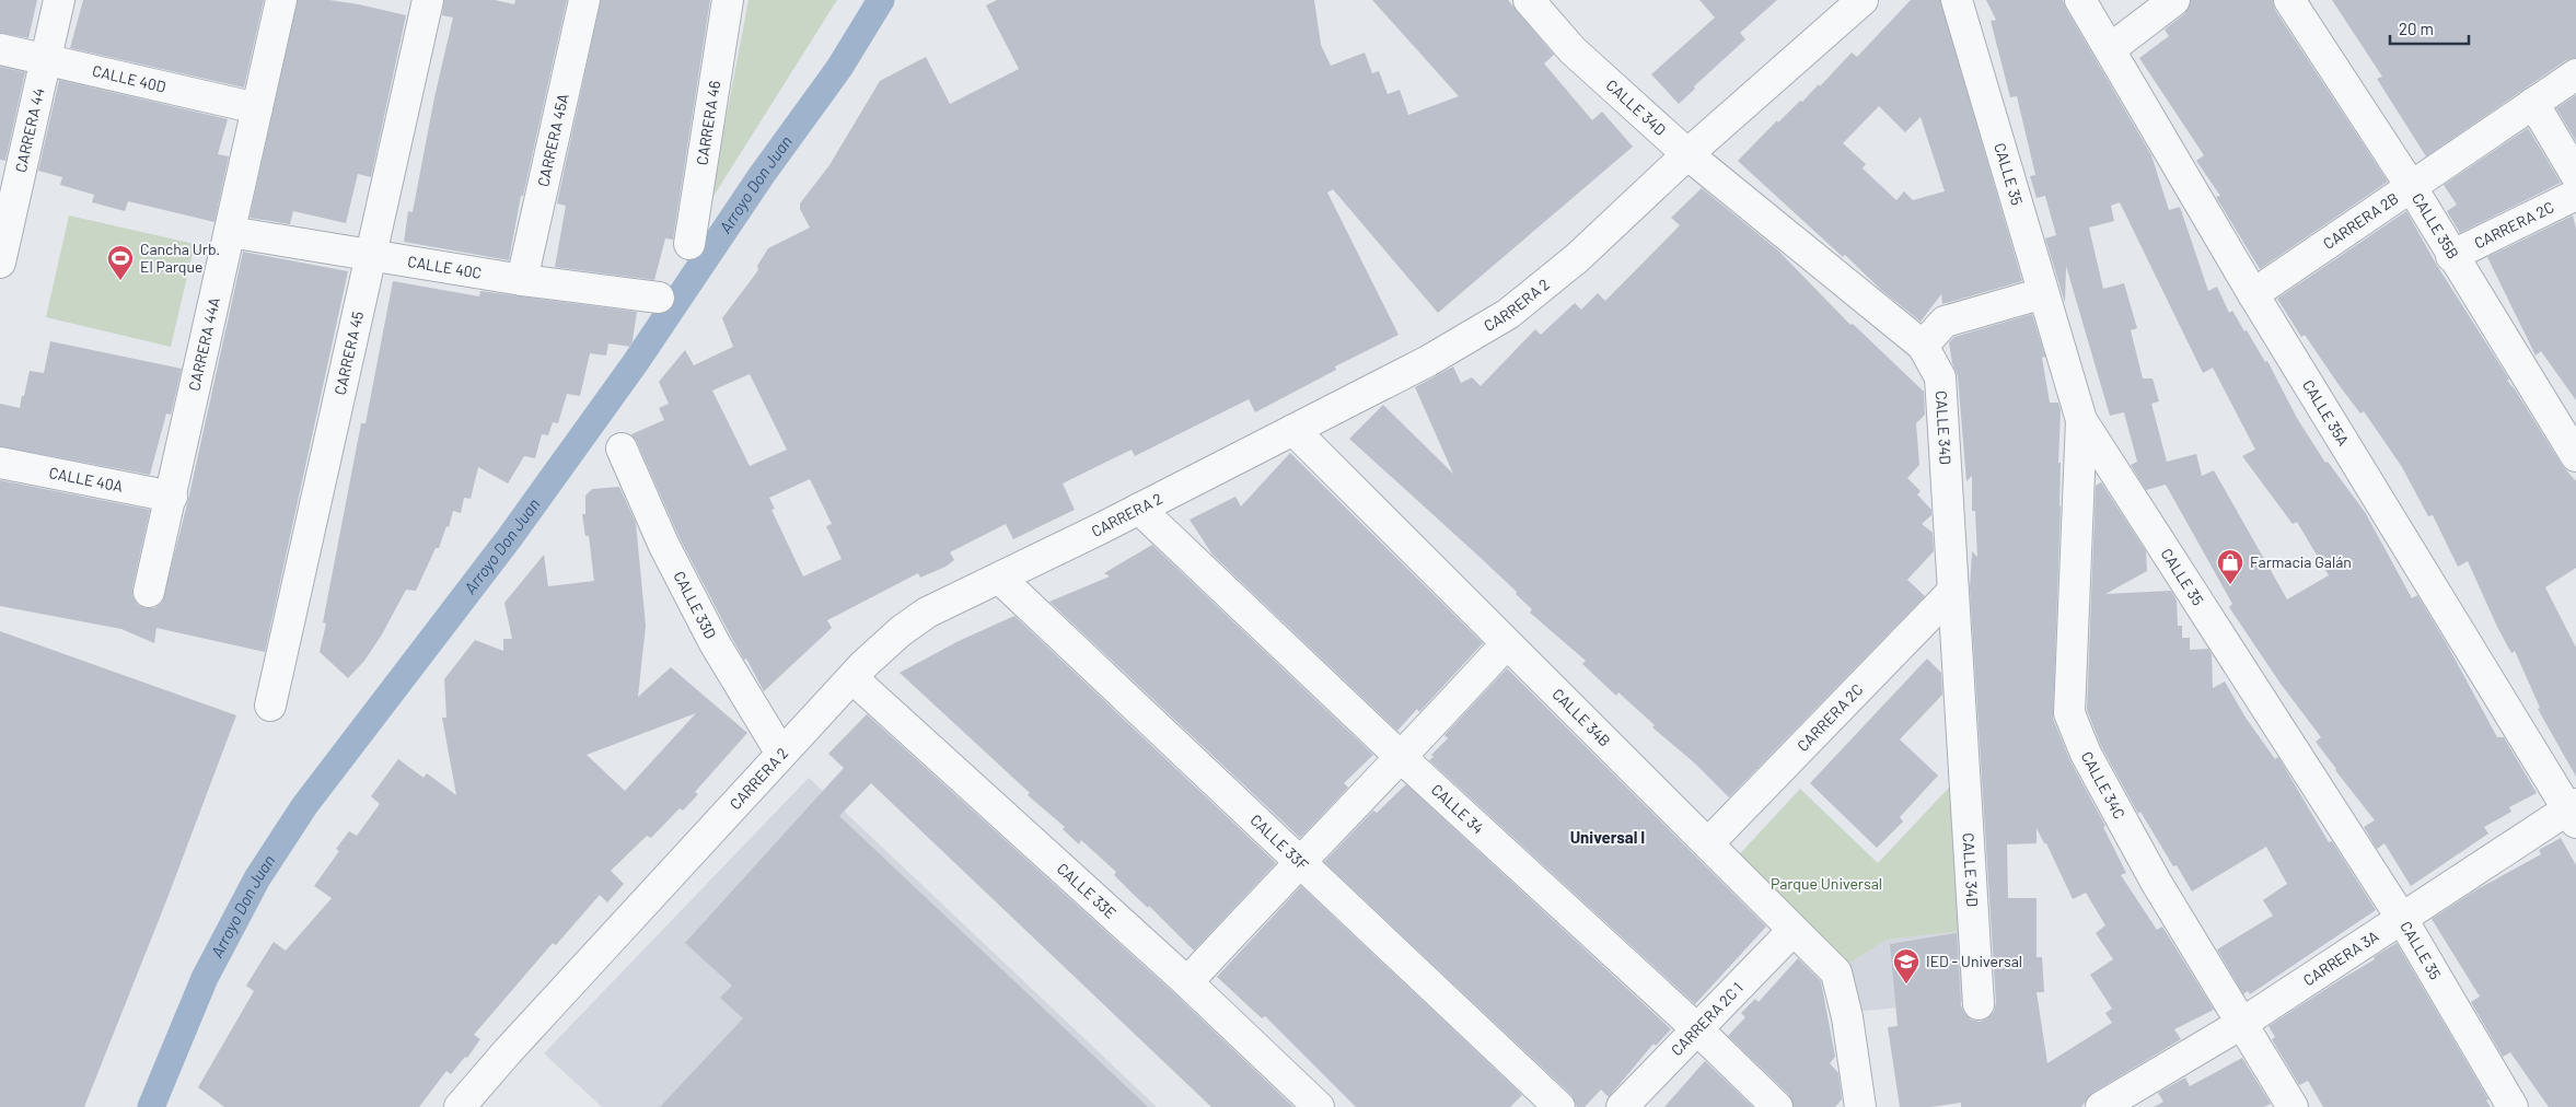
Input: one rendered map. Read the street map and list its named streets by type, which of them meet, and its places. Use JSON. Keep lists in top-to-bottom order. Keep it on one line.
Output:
{"streets":{"street":["CALLE 40D","CALLE 34D","CARRERA 46","CARRERA 44","CARRERA 45A","CALLE 35","CARRERA 2B","CARRERA 2C","CALLE 35B","CALLE 40C","CARRERA 2","CARRERA 44A","CARRERA 45","CALLE 35A","CALLE 40A","CALLE 33D","CALLE 34B","CALLE 34C","CALLE 34","CALLE 33F","CALLE 33E","CARRERA 3A","CARRERA 2C 1"]},"crossings":[["CALLE 40D","CARRERA 44"],["CALLE 40D","CARRERA 44A"],["CALLE 34D","CARRERA 2C"],["CALLE 34D","CARRERA 2"],["CARRERA 45A","CALLE 40C"],["CALLE 35","CALLE 34C"],["CALLE 35","CARRERA 3A"],["CARRERA 2B","CALLE 35B"],["CARRERA 2B","CALLE 35A"],["CARRERA 2C","CALLE 35B"],["CARRERA 2C","CALLE 34B"],["CALLE 40C","CARRERA 44A"],["CALLE 40C","CARRERA 45"],["CARRERA 2","CALLE 33D"],["CARRERA 2","CALLE 34B"],["CARRERA 2","CALLE 34"],["CARRERA 2","CALLE 33F"],["CARRERA 2","CALLE 33E"],["CARRERA 44A","CALLE 40A"],["CALLE 35A","CARRERA 3A"],["CALLE 34B","CARRERA 2C 1"],["CALLE 34C","CARRERA 3A"],["CALLE 34","CARRERA 2C 1"]],"districts":["Universal I"],"water":["Arroyo Don Juan"],"parks":["Parque Universal"],"places":{"sports":["Cancha Urb. El Parque"],"shop":["Farmacia Galán"],"school or university":["IED - Universal"]},"scale_bar":"20 m"}
